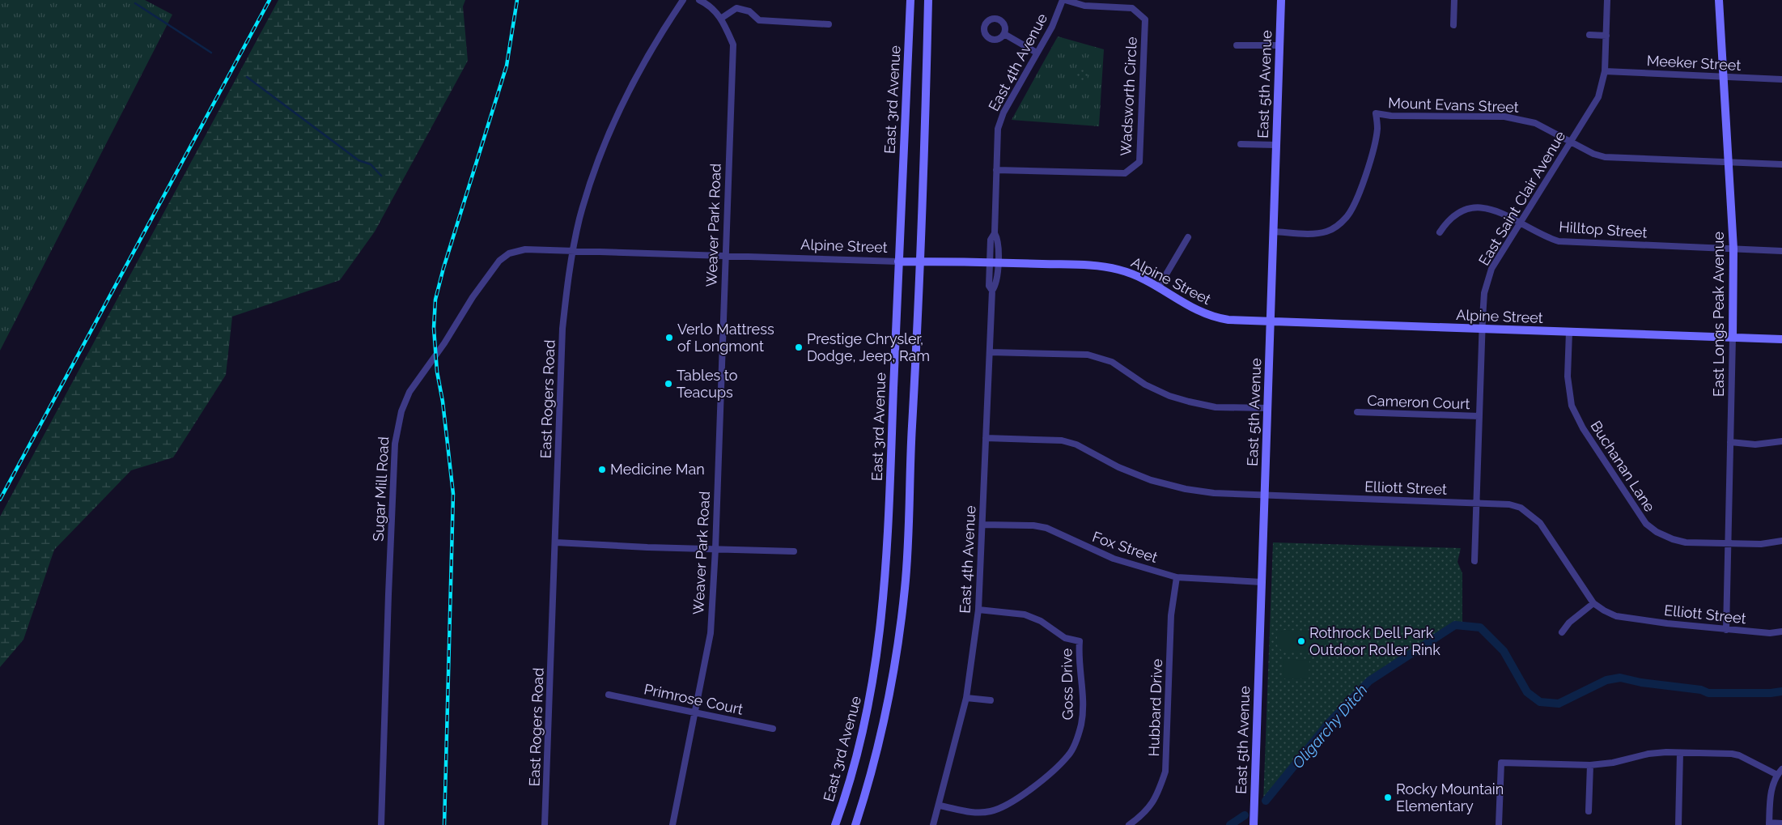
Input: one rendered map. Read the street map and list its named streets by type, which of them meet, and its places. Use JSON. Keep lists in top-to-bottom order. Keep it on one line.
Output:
{"streets":{"street":["East 4th Avenue","Meeker Street","East 5th Avenue","Wadsworth Circle","East 3rd Avenue","Mount Evans Street","East Saint Clair Avenue","Weaver Park Road","Hilltop Street","Alpine Street","East Longs Peak Avenue","East Rogers Road","Cameron Court","Buchanan Lane","Elliott Street","Sugar Mill Road","Fox Street","Goss Drive","Primrose Court","Hubbard Drive"]},"crossings":[["East 4th Avenue","Wadsworth Circle"],["East 4th Avenue","Alpine Street"],["East 4th Avenue","Elliott Street"],["East 4th Avenue","Fox Street"],["East 4th Avenue","Goss Drive"],["Meeker Street","East Saint Clair Avenue"],["Meeker Street","East Longs Peak Avenue"],["East 5th Avenue","Mount Evans Street"],["East 5th Avenue","Alpine Street"],["East 5th Avenue","Elliott Street"],["East 5th Avenue","Fox Street"],["East 3rd Avenue","Alpine Street"],["Mount Evans Street","East Saint Clair Avenue"],["Mount Evans Street","East Longs Peak Avenue"],["East Saint Clair Avenue","Hilltop Street"],["East Saint Clair Avenue","Alpine Street"],["East Saint Clair Avenue","Cameron Court"],["East Saint Clair Avenue","Elliott Street"],["Weaver Park Road","Alpine Street"],["Weaver Park Road","Primrose Court"],["Hilltop Street","East Longs Peak Avenue"],["Alpine Street","East Longs Peak Avenue"],["Alpine Street","East Rogers Road"],["Alpine Street","Buchanan Lane"],["Alpine Street","Sugar Mill Road"],["East Longs Peak Avenue","Buchanan Lane"],["East Longs Peak Avenue","Elliott Street"],["East Rogers Road","Sugar Mill Road"],["Fox Street","Hubbard Drive"]],"water":["Oligarchy Ditch"],"places":["Verlo Mattress of Longmont","Prestige Chrysler, Dodge, Jeep, Ram","Tables to Teacups","Medicine Man","Rothrock Dell Park Outdoor Roller Rink","Rocky Mountain Elementary"]}
